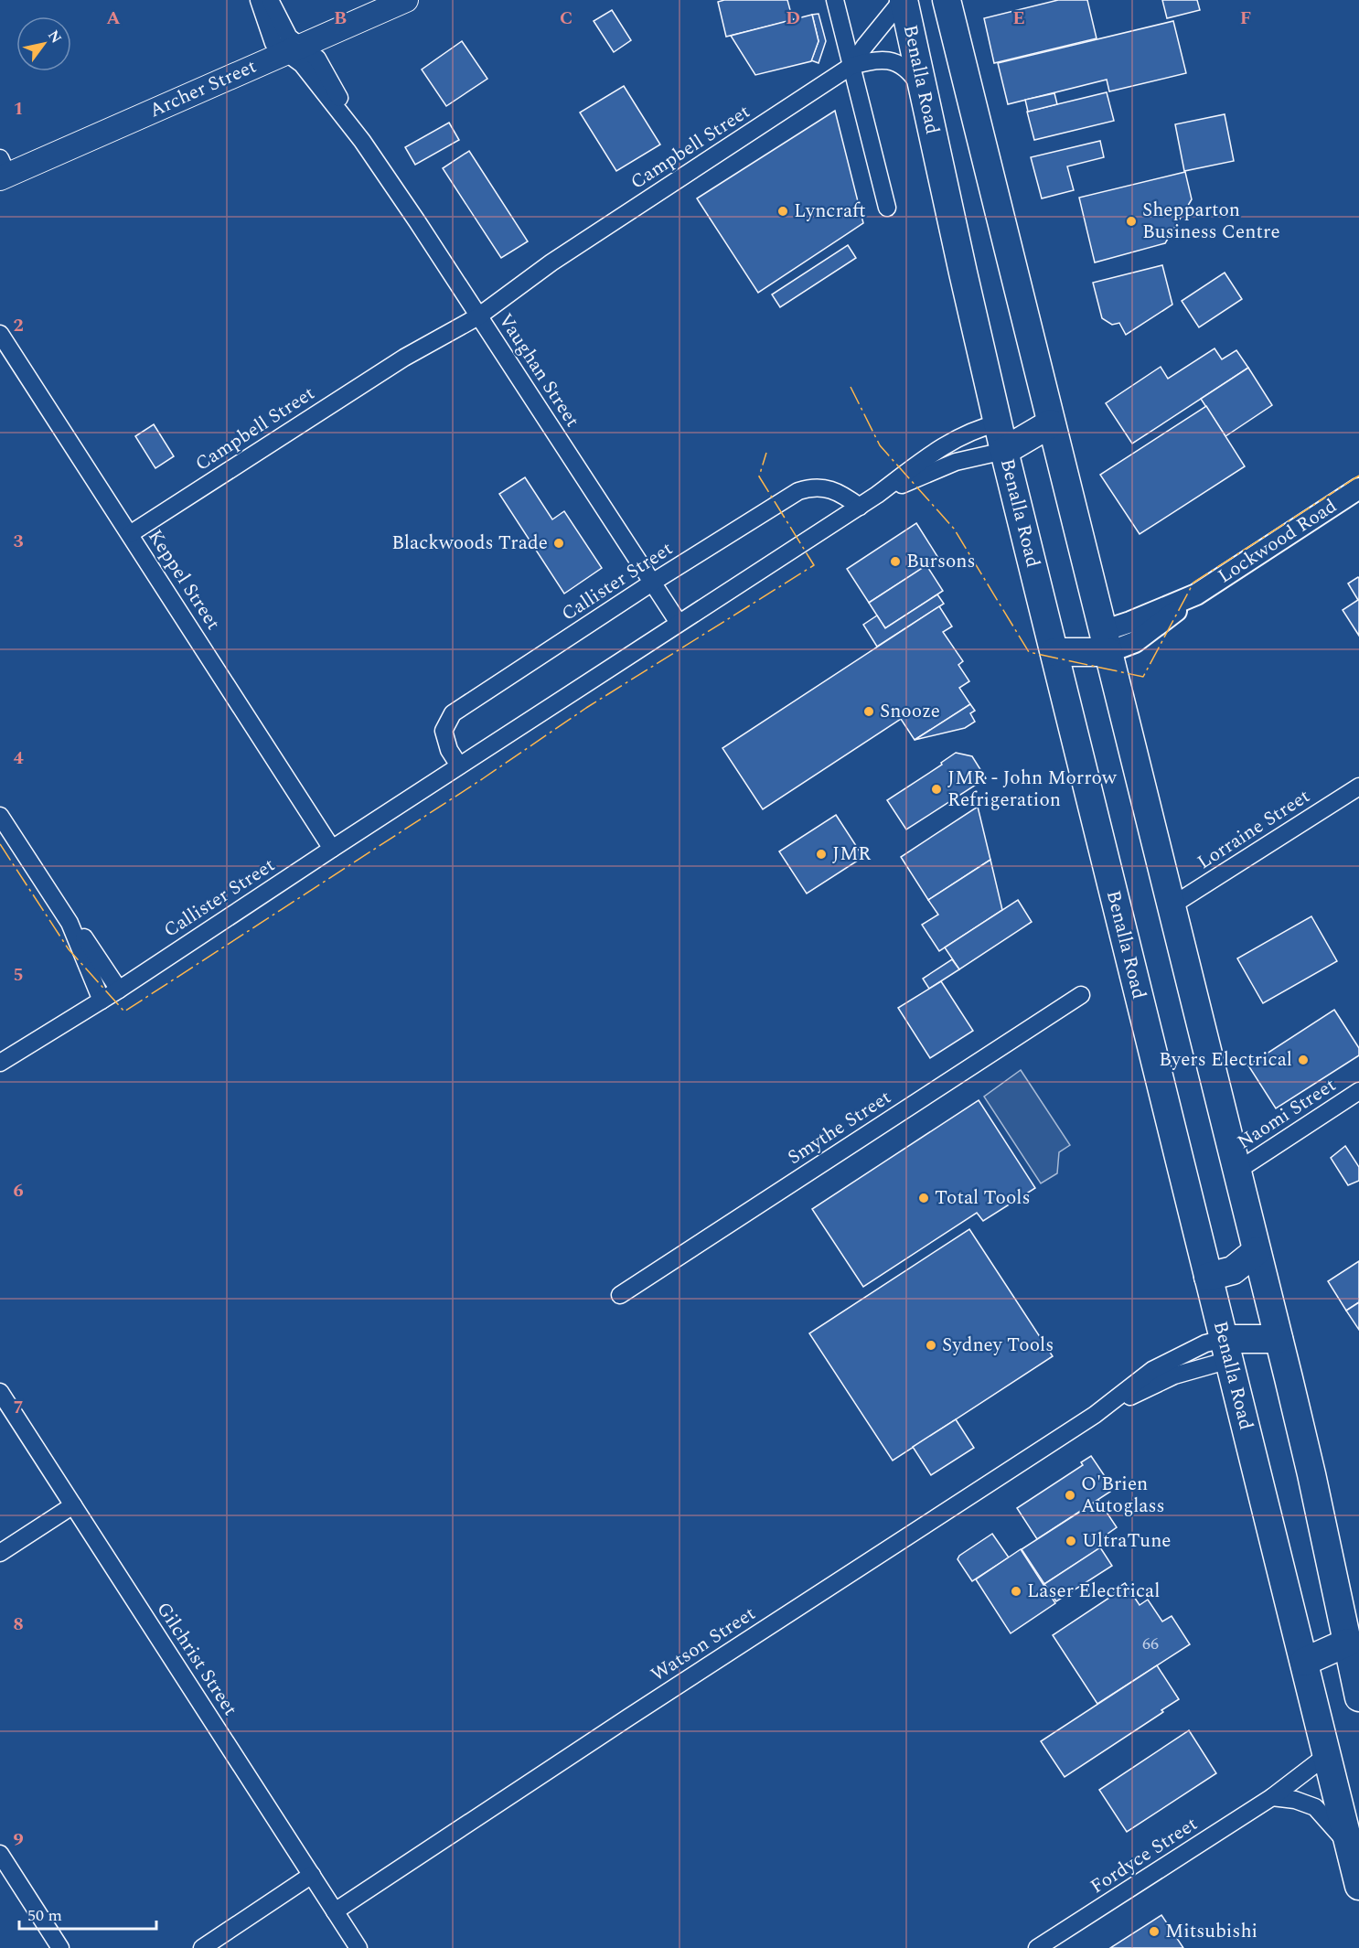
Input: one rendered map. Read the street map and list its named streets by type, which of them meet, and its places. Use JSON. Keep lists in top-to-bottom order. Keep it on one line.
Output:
{"streets":{"highway":["Benalla Road"],"main road":["Archer Street"],"street":["Campbell Street","Vaughan Street","Lockwood Road","Keppel Street","Callister Street","Lorraine Street","Naomi Street","Smythe Street","Watson Street","Gilchrist Street","Fordyce Street"]},"crossings":[["Benalla Road","Callister Street"],["Benalla Road","Watson Street"],["Benalla Road","Fordyce Street"],["Archer Street","Vaughan Street"],["Campbell Street","Vaughan Street"],["Campbell Street","Keppel Street"],["Vaughan Street","Callister Street"],["Keppel Street","Callister Street"],["Watson Street","Gilchrist Street"]],"places":["Lyncraft","Shepparton Business Centre","Blackwoods Trade","Bursons","Snooze","JMR - John Morrow Refrigeration","JMR","Byers Electrical","Total Tools","Sydney Tools","O'Brien Autoglass","UltraTune","Laser Electrical","Mitsubishi"],"house_numbers":["66"],"scale_bar":"50 m","north":"top right","grid":{"columns":["A","B","C","D","E","F"],"rows":["1","2","3","4","5","6","7","8","9"]}}
